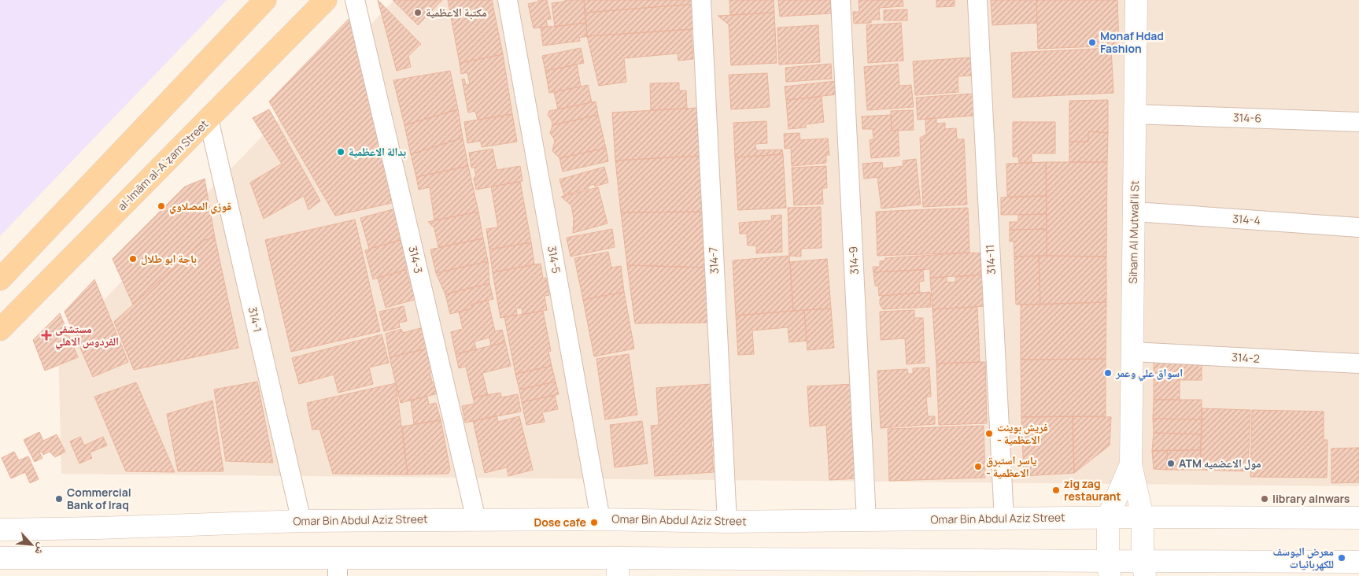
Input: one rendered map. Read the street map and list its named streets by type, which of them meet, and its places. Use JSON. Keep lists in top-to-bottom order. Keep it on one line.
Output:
{"streets":{"main road":["al-Imām al-Aʿẓam Street"],"street":["314-6","314-4","Siham Al Mutwal'li St","314-3","314-5","314-11","314-7","314-9","314-1","314-2","Omar Bin Abdul Aziz Street"]},"crossings":[["314-6","Siham Al Mutwal'li St"],["al-Imām al-Aʿẓam Street","314-1"],["314-4","Siham Al Mutwal'li St"],["Siham Al Mutwal'li St","314-2"],["314-3","Omar Bin Abdul Aziz Street"],["314-5","Omar Bin Abdul Aziz Street"],["314-11","Omar Bin Abdul Aziz Street"],["314-7","Omar Bin Abdul Aziz Street"],["314-9","Omar Bin Abdul Aziz Street"],["314-1","Omar Bin Abdul Aziz Street"]],"places":{"other":["مكتبة الاعظمية","Monaf Hdad Fashion","بدالة الاعظمية","قوزي المصلاوي","باجة ابو طلال","اسواق علي وعمر","فريش بوينت - الاعظمية","ATM مول الاعضميه","ياسر استبرق - الاعظمية","zig zag restaurant","Commercial Bank of Iraq","library alnwars","Dose cafe","معرض اليوسف للكهربائيات"],"health":["مستشفى الفردوس الاهلي"]},"north":"bottom right"}
